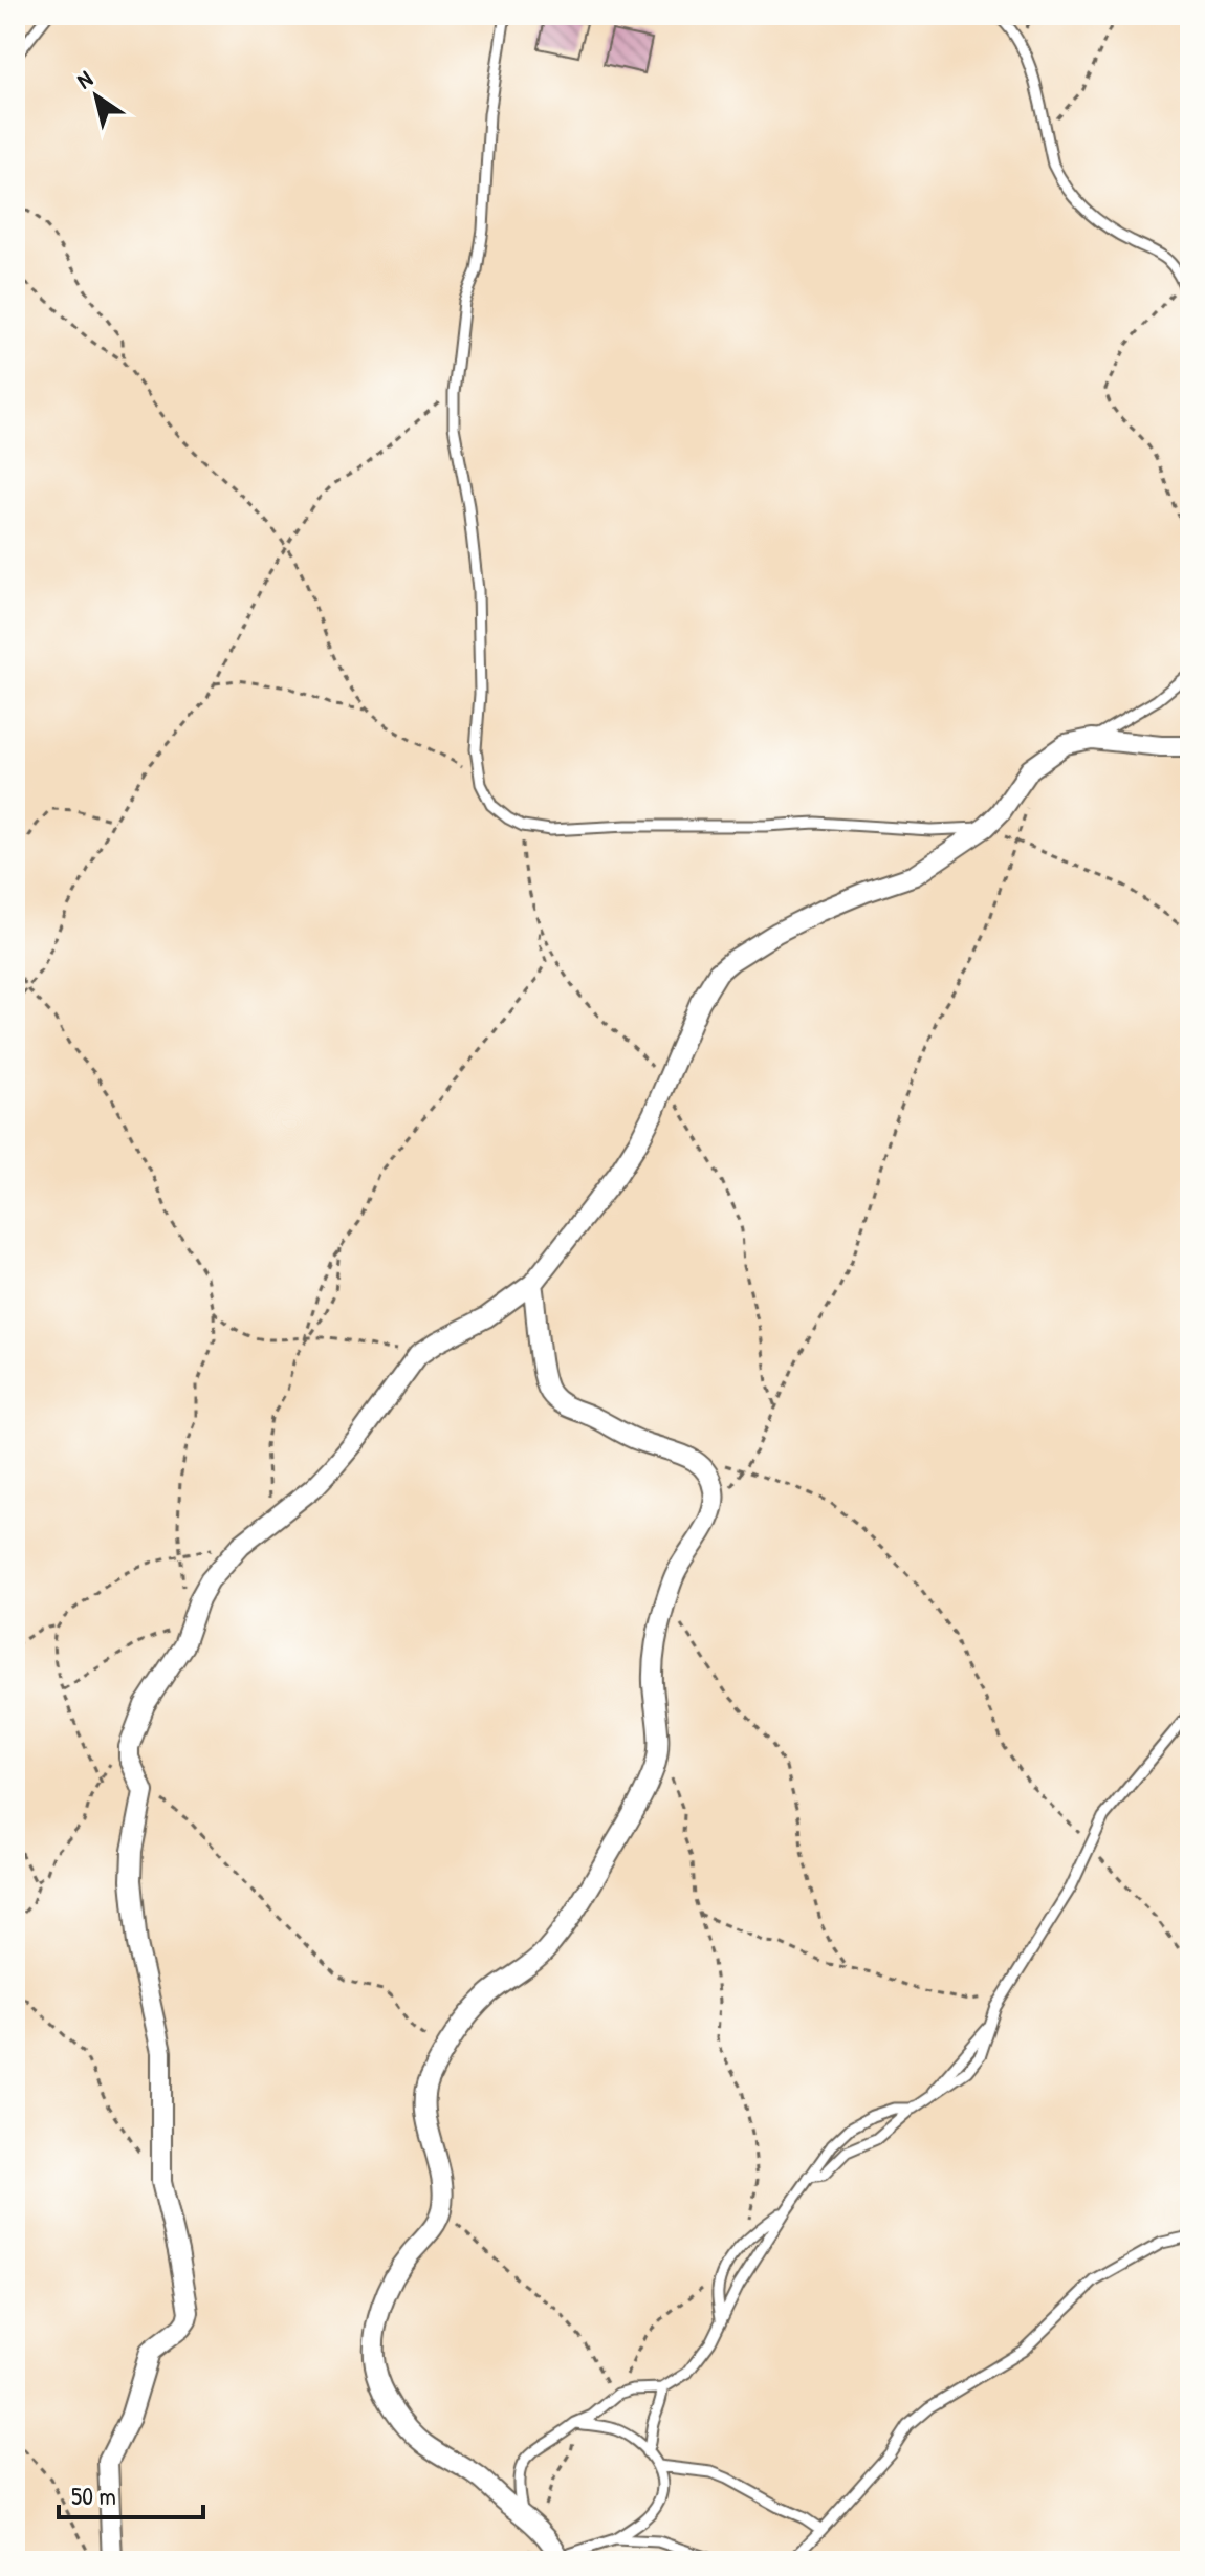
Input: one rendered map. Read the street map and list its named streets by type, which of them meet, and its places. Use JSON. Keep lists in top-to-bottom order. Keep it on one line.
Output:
{"scale_bar":"50 m","north":"top left"}
